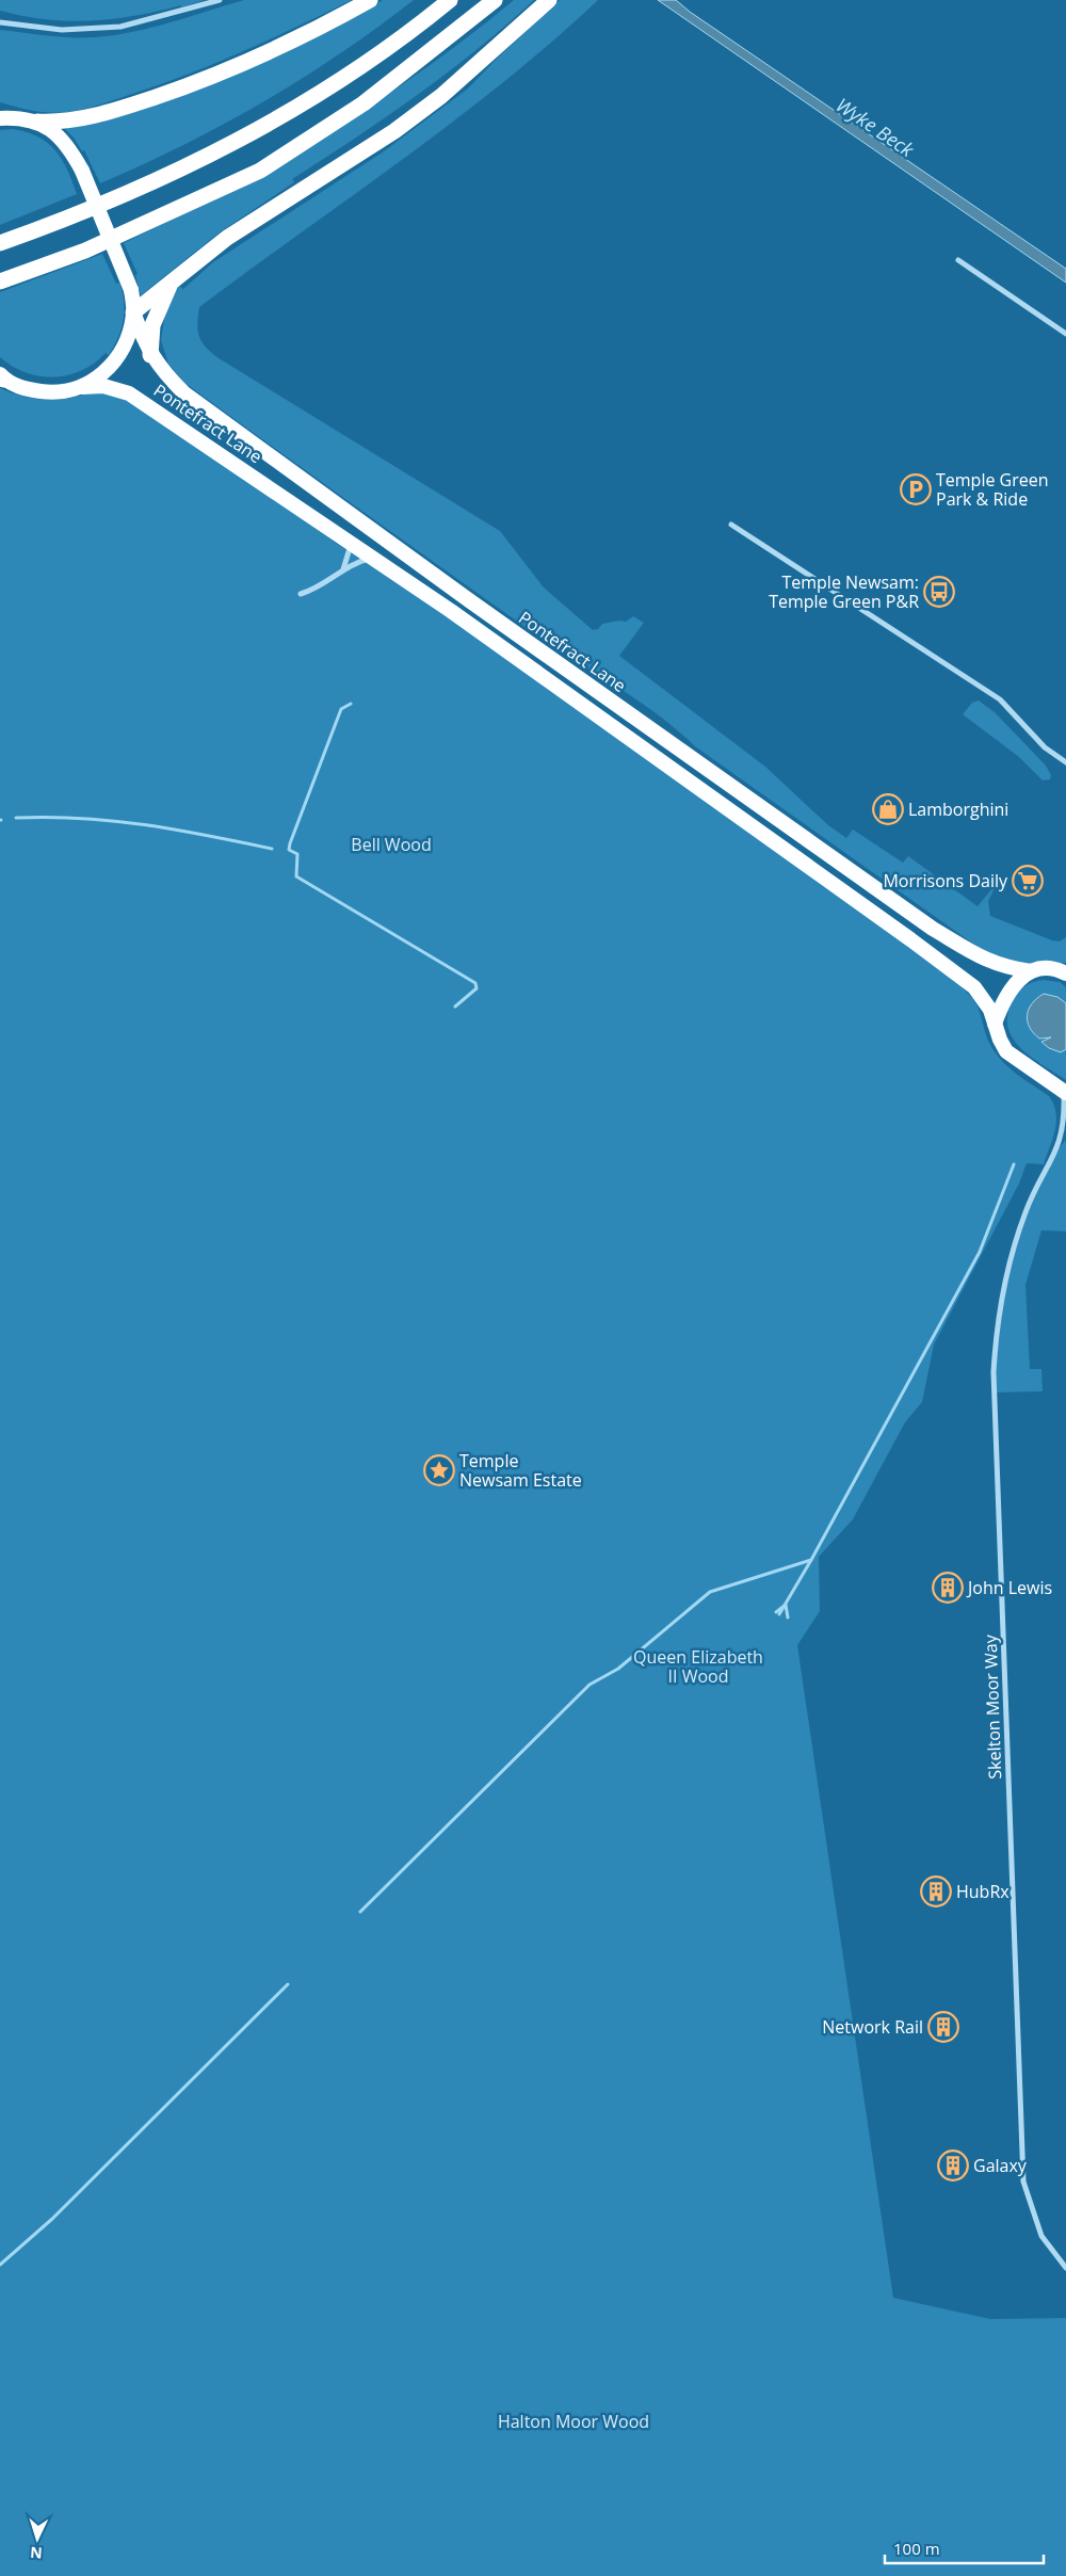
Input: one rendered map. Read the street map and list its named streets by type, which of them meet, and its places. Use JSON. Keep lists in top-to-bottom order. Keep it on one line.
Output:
{"streets":{"highway":["Pontefract Lane"],"street":["Skelton Moor Way"]},"crossings":[["Pontefract Lane","Skelton Moor Way"]],"water":["Wyke Beck"],"parks":["Bell Wood","Queen Elizabeth II Wood","Halton Moor Wood"],"places":{"parking":["Temple Green Park & Ride"],"bus stop":["Temple Newsam: Temple Green P&R"],"shop":["Lamborghini"],"supermarket":["Morrisons Daily"],"place":["Temple Newsam Estate"],"building":["John Lewis","HubRx","Network Rail","Galaxy"]},"scale_bar":"100 m","north":"bottom"}
